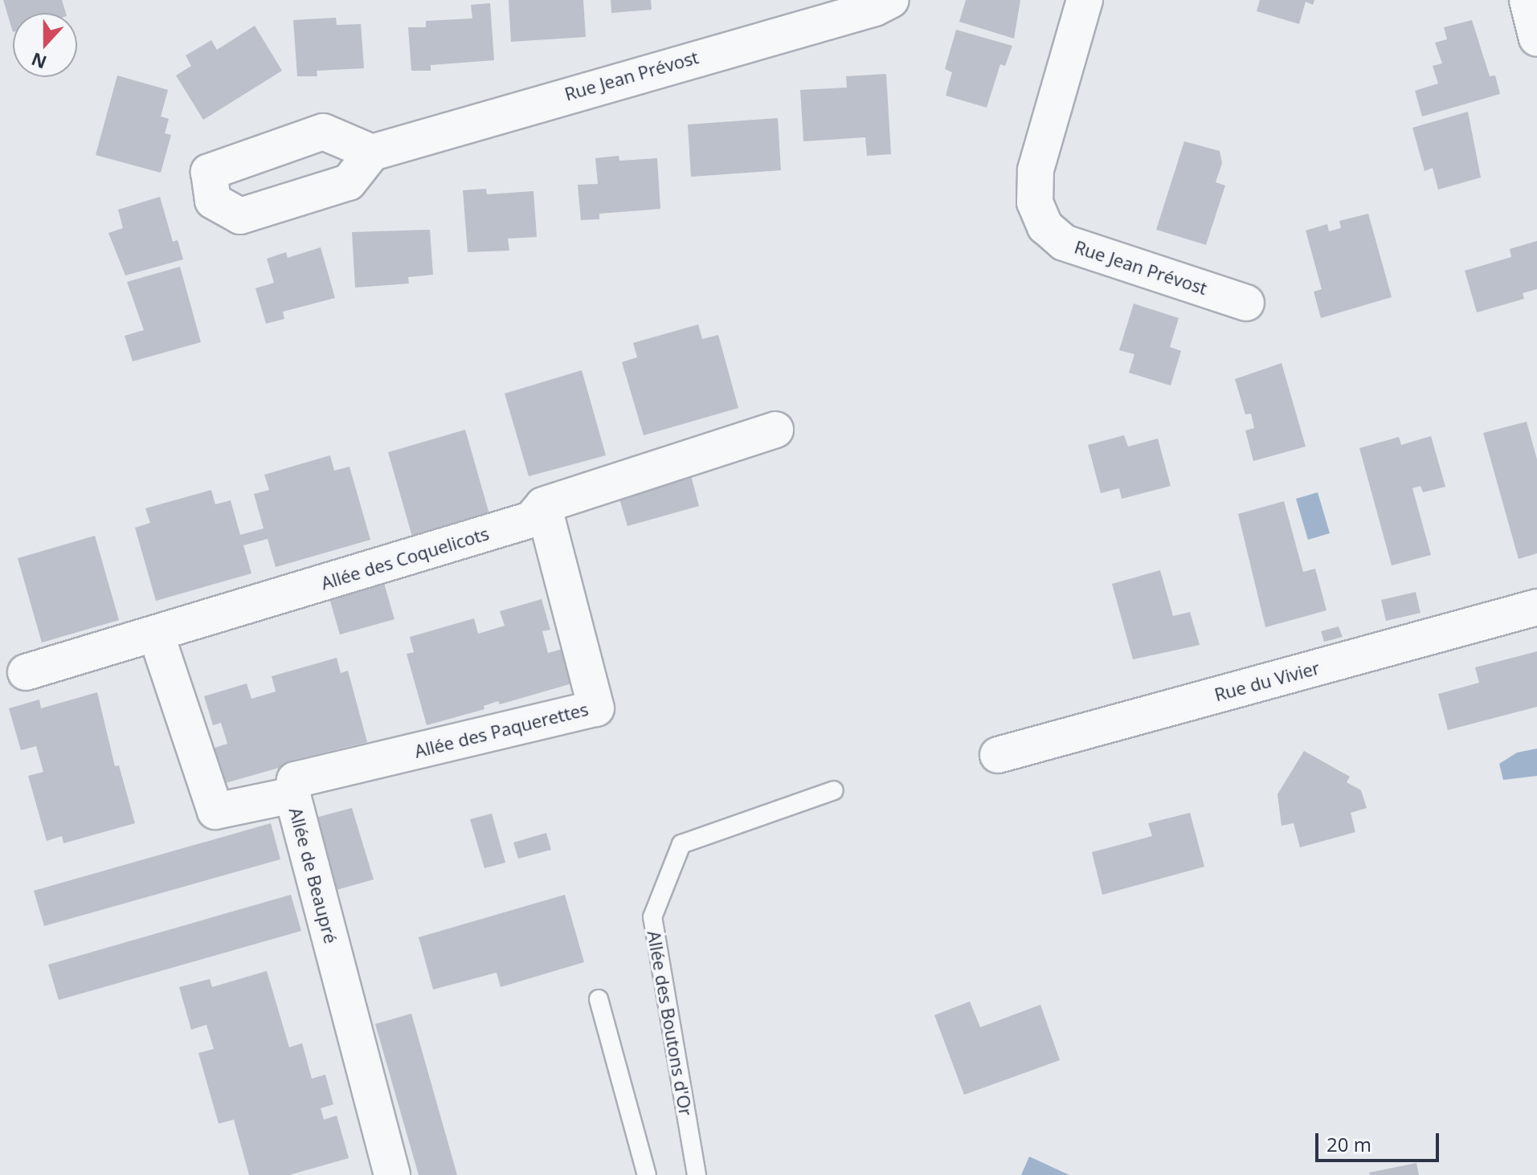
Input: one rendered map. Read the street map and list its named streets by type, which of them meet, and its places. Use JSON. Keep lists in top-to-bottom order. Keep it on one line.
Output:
{"streets":{"street":["Rue Jean Prévost","Allée des Coquelicots","Rue du Vivier","Allée des Paquerettes","Allée de Beaupré"],"lane":["Allée des Boutons d'Or"]},"crossings":[["Allée des Coquelicots","Allée des Paquerettes"],["Allée des Coquelicots","Allée de Beaupré"],["Allée des Paquerettes","Allée de Beaupré"]],"scale_bar":"20 m","north":"bottom"}
